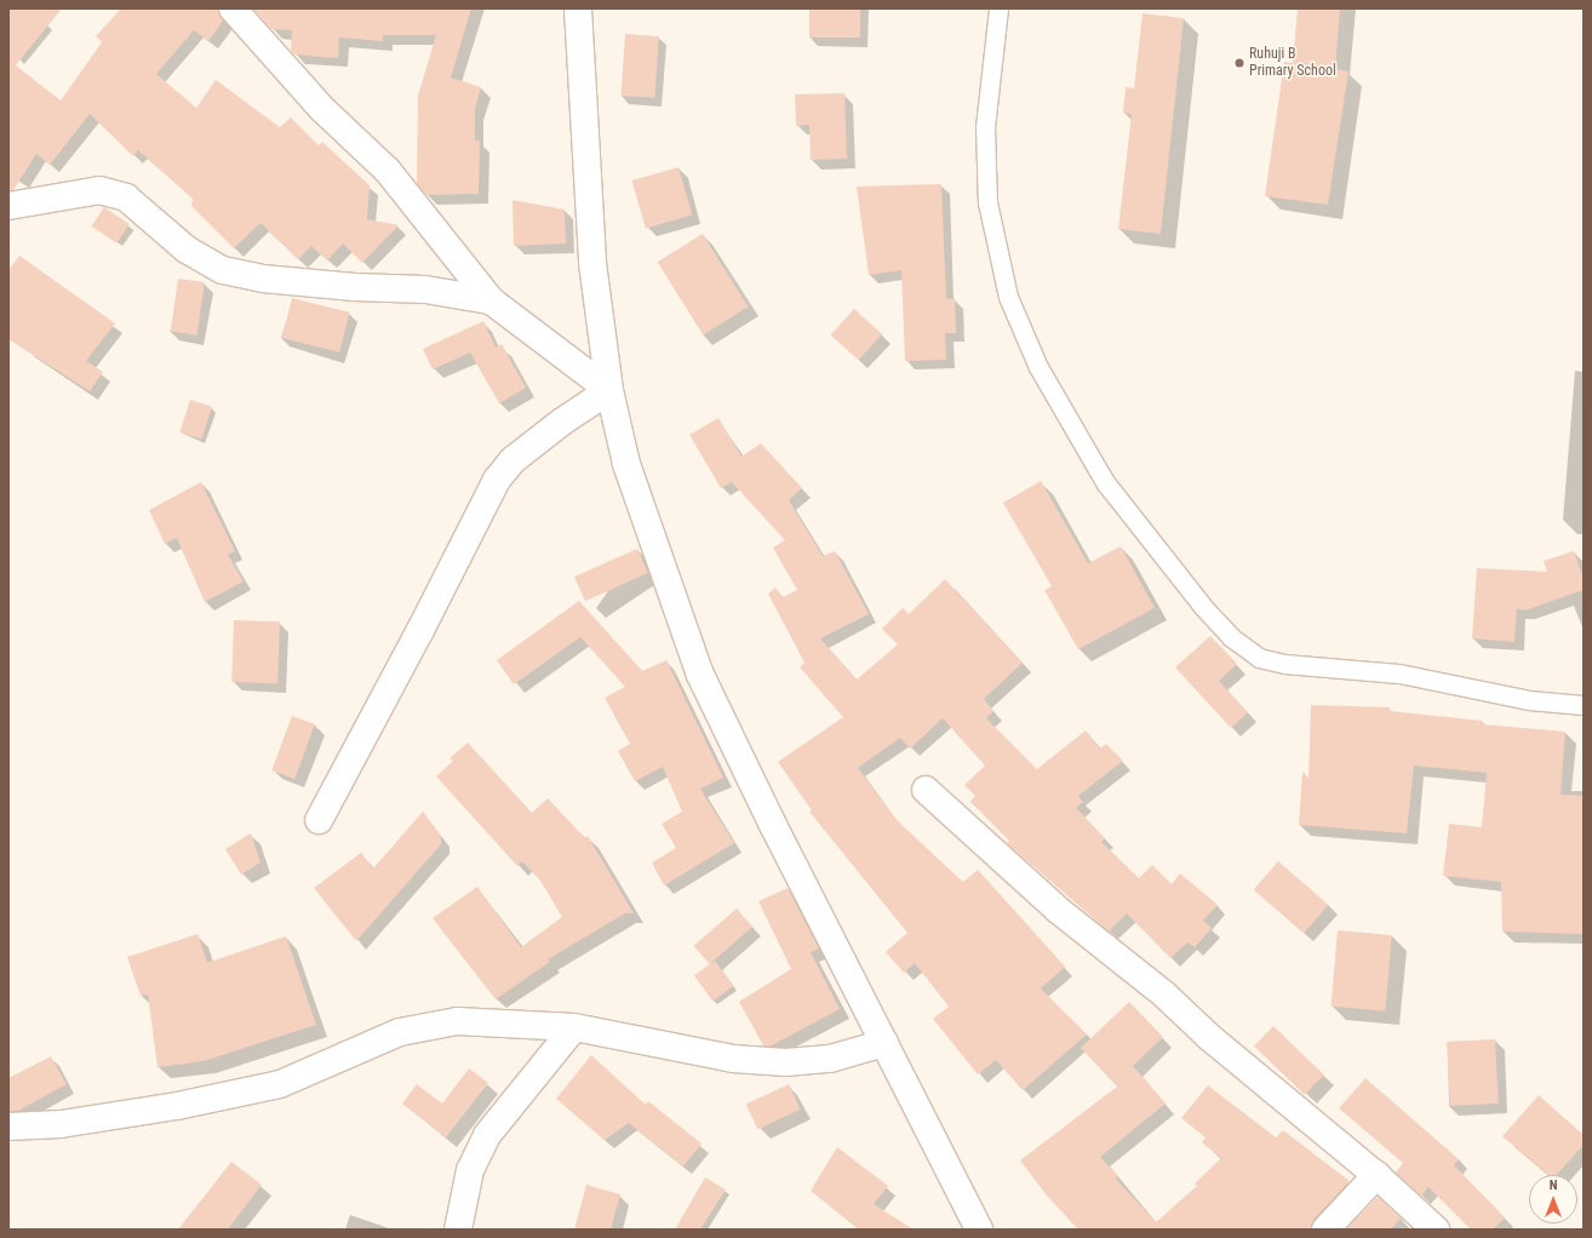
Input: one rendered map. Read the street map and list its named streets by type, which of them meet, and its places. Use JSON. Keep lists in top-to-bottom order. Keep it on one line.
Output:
{"places":["Ruhuji B Primary School"],"north":"top"}
